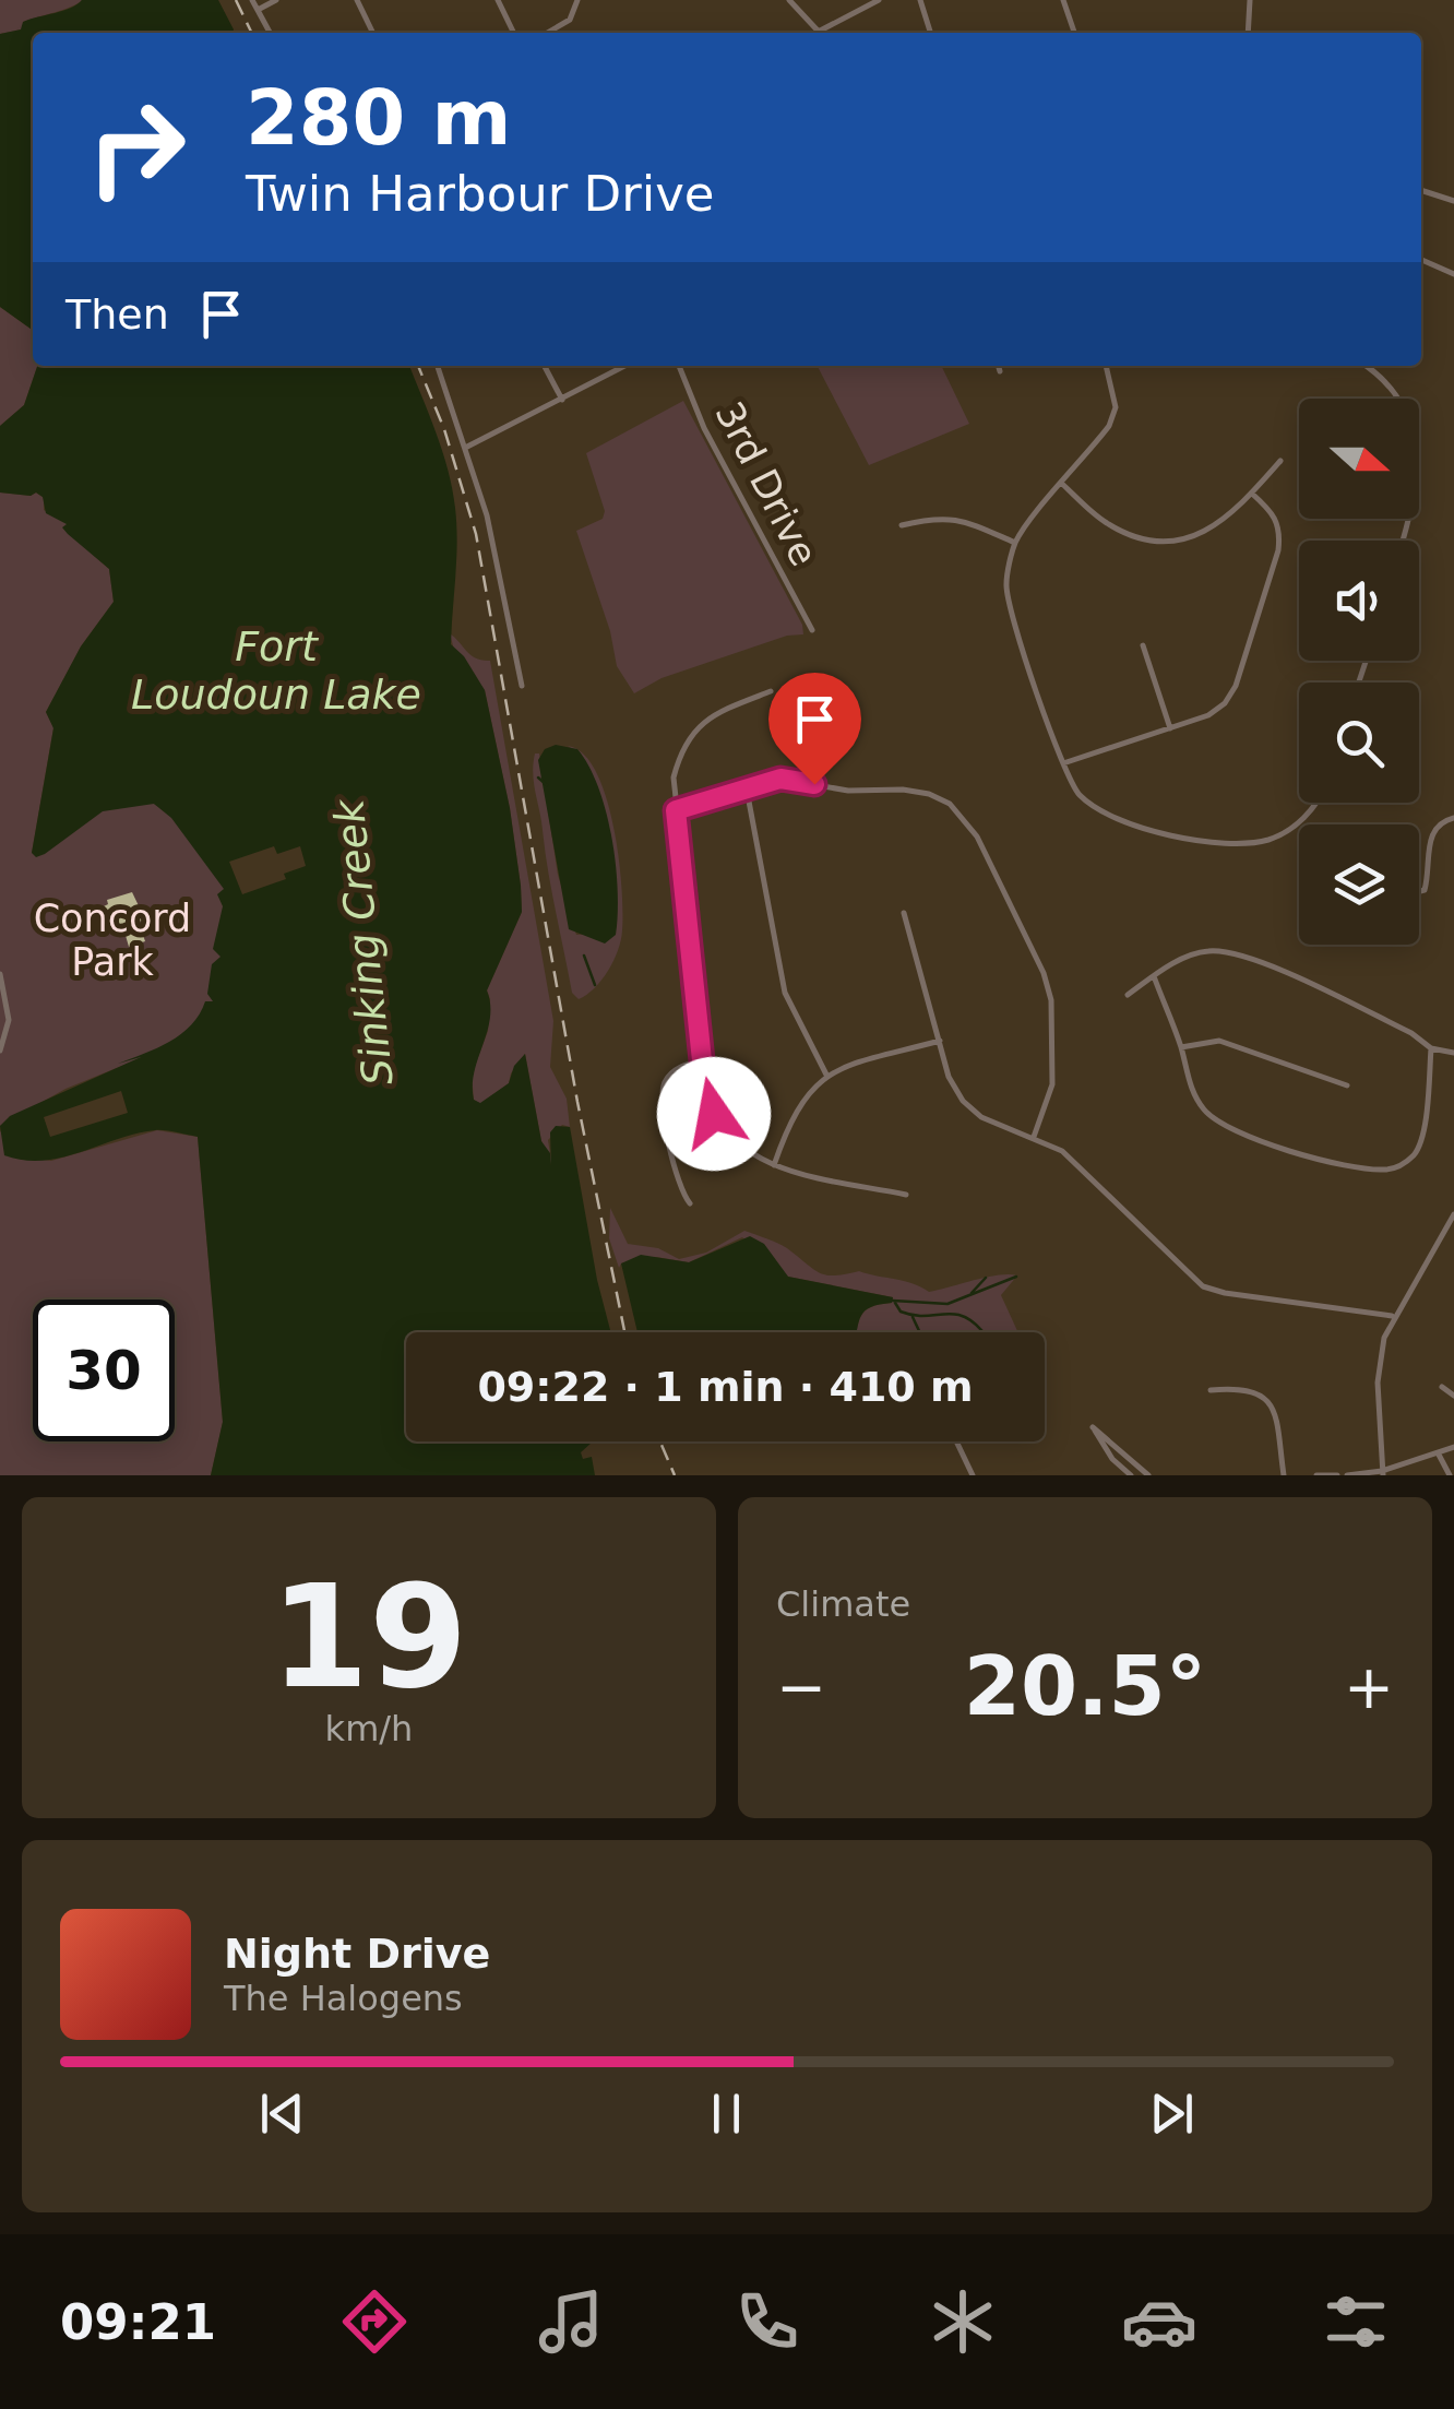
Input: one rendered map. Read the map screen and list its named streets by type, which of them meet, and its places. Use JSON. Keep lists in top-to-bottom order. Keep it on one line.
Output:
{"streets":{"street":["3rd Drive"]},"water":["Fort Loudoun Lake","Sinking Creek"],"parks":["Concord Park"],"north":"right","page":{"turn":["280 m","Twin Harbour Drive"],"then":"Then","limit":"30","trip":"09:22 · 1 min · 410 m","tile":[["19","km/h"],"Climate"],"heat":["−","20.5°","+"],"song":["Night Drive","The Halogens"],"tabs":"09:21"}}
